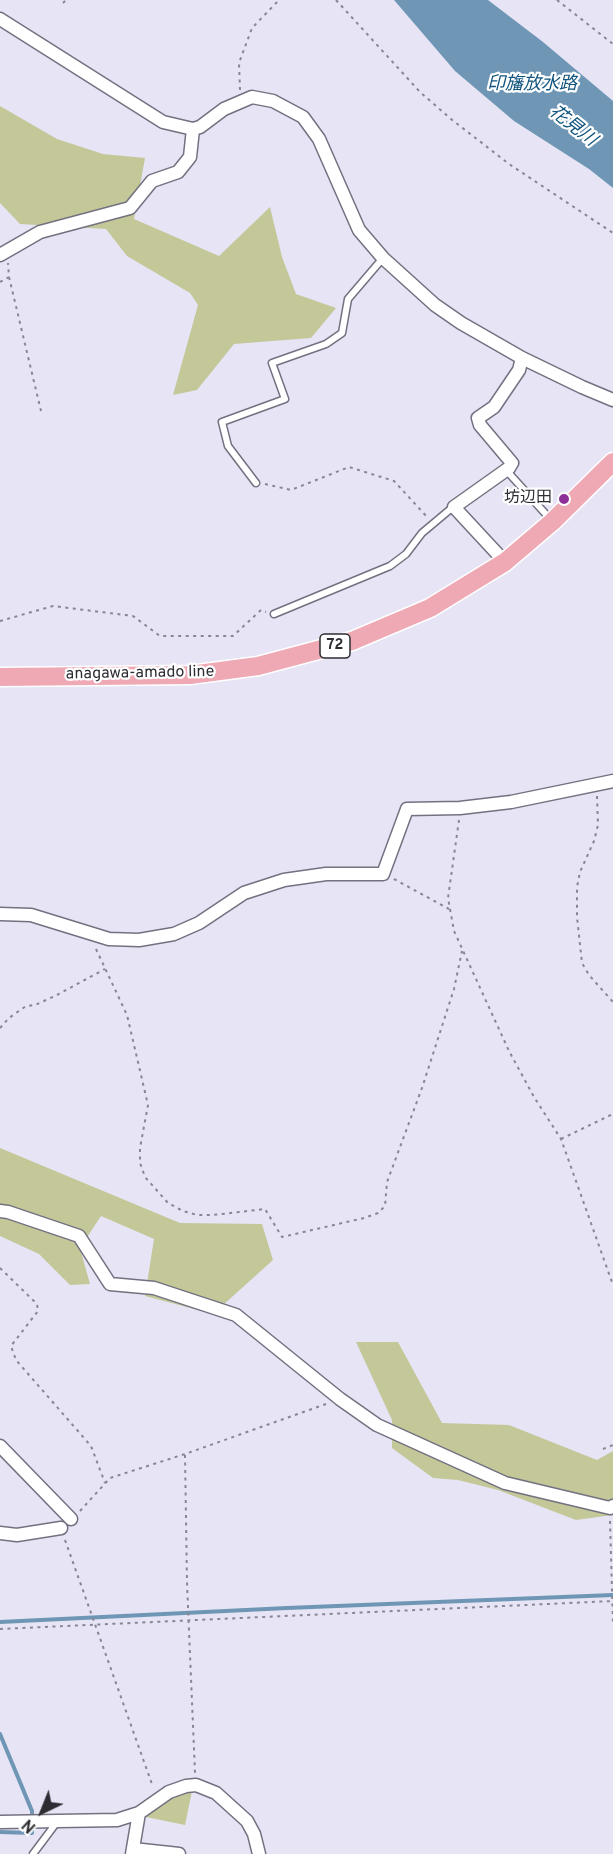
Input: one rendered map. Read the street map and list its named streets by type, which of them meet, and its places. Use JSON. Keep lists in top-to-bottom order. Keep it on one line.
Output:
{"streets":{"main road":["72","anagawa-amado line"]},"water":["印旛放水路","花見川"],"places":["坊辺田"],"north":"bottom left"}
